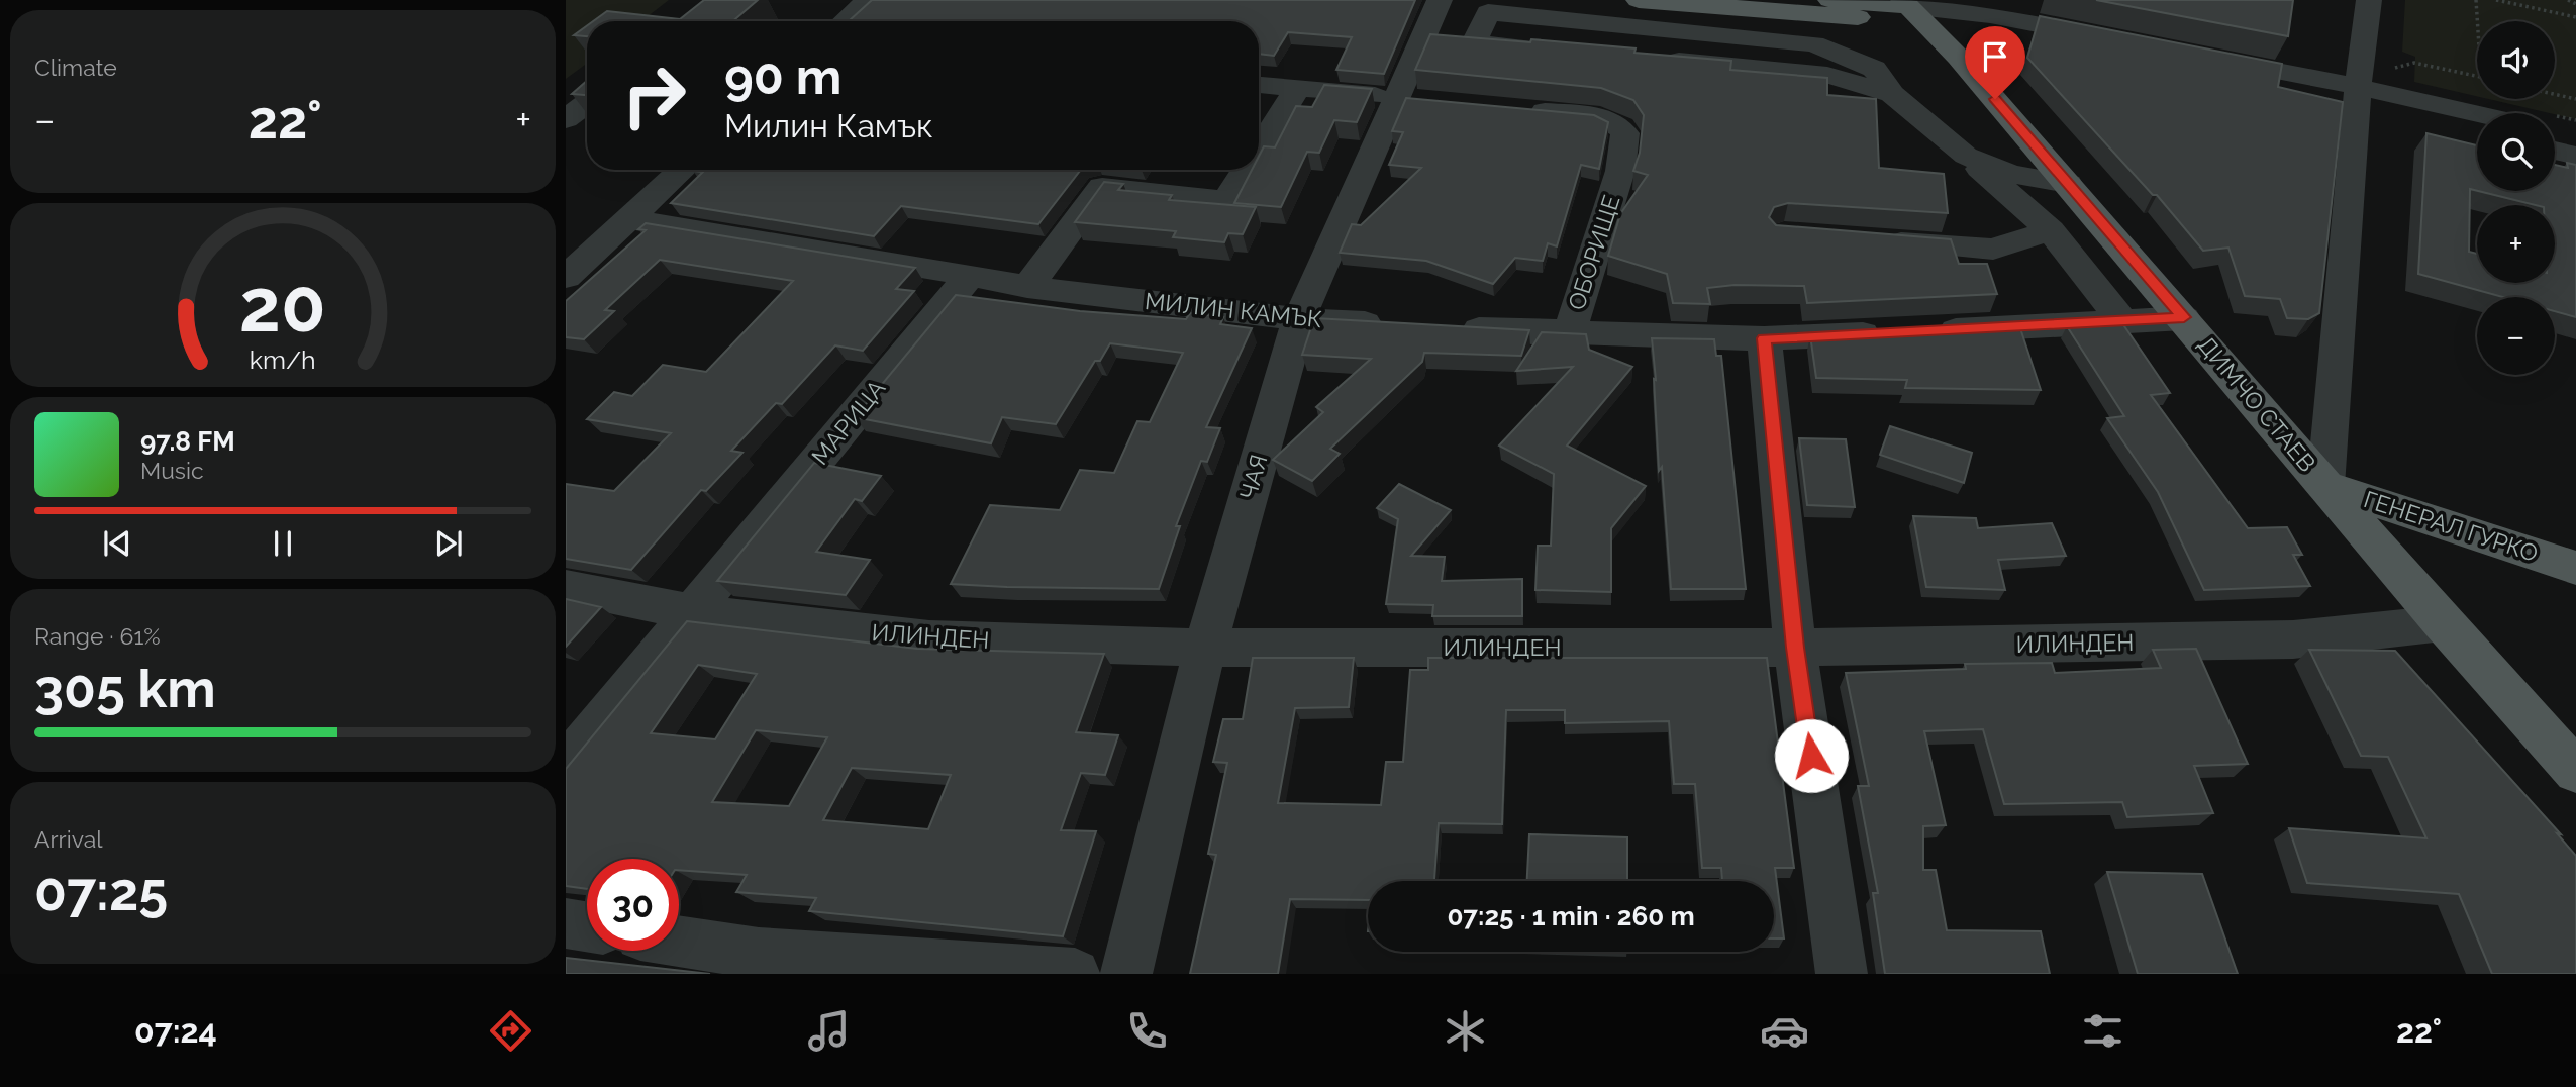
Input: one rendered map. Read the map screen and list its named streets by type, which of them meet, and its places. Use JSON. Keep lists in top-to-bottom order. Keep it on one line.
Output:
{"streets":{"main road":["ДИМЧО СТАЕВ","ГЕНЕРАЛ ГУРКО"],"street":["ОБОРИЩЕ","МИЛИН КАМЪК","МАРИЦА","ЧАЯ","ИЛИНДЕН"]},"crossings":[["МИЛИН КАМЪК","МАРИЦА"],["МИЛИН КАМЪК","ЧАЯ"],["ДИМЧО СТАЕВ","ГЕНЕРАЛ ГУРКО"],["ДИМЧО СТАЕВ","ИЛИНДЕН"],["МАРИЦА","ИЛИНДЕН"],["ЧАЯ","ИЛИНДЕН"]],"page":{"tile":["Climate",["Range · 61%","305 km"],["Arrival","07:25"]],"map_buttons":["+","−"],"turn":["90 m","Милин Камък"],"heat":["−","22°","+"],"song":["97.8 FM","Music"],"limit":"30","trip":"07:25 · 1 min · 260 m","tabs":["07:24","22°"],"gauge":["20","km/h"]}}
